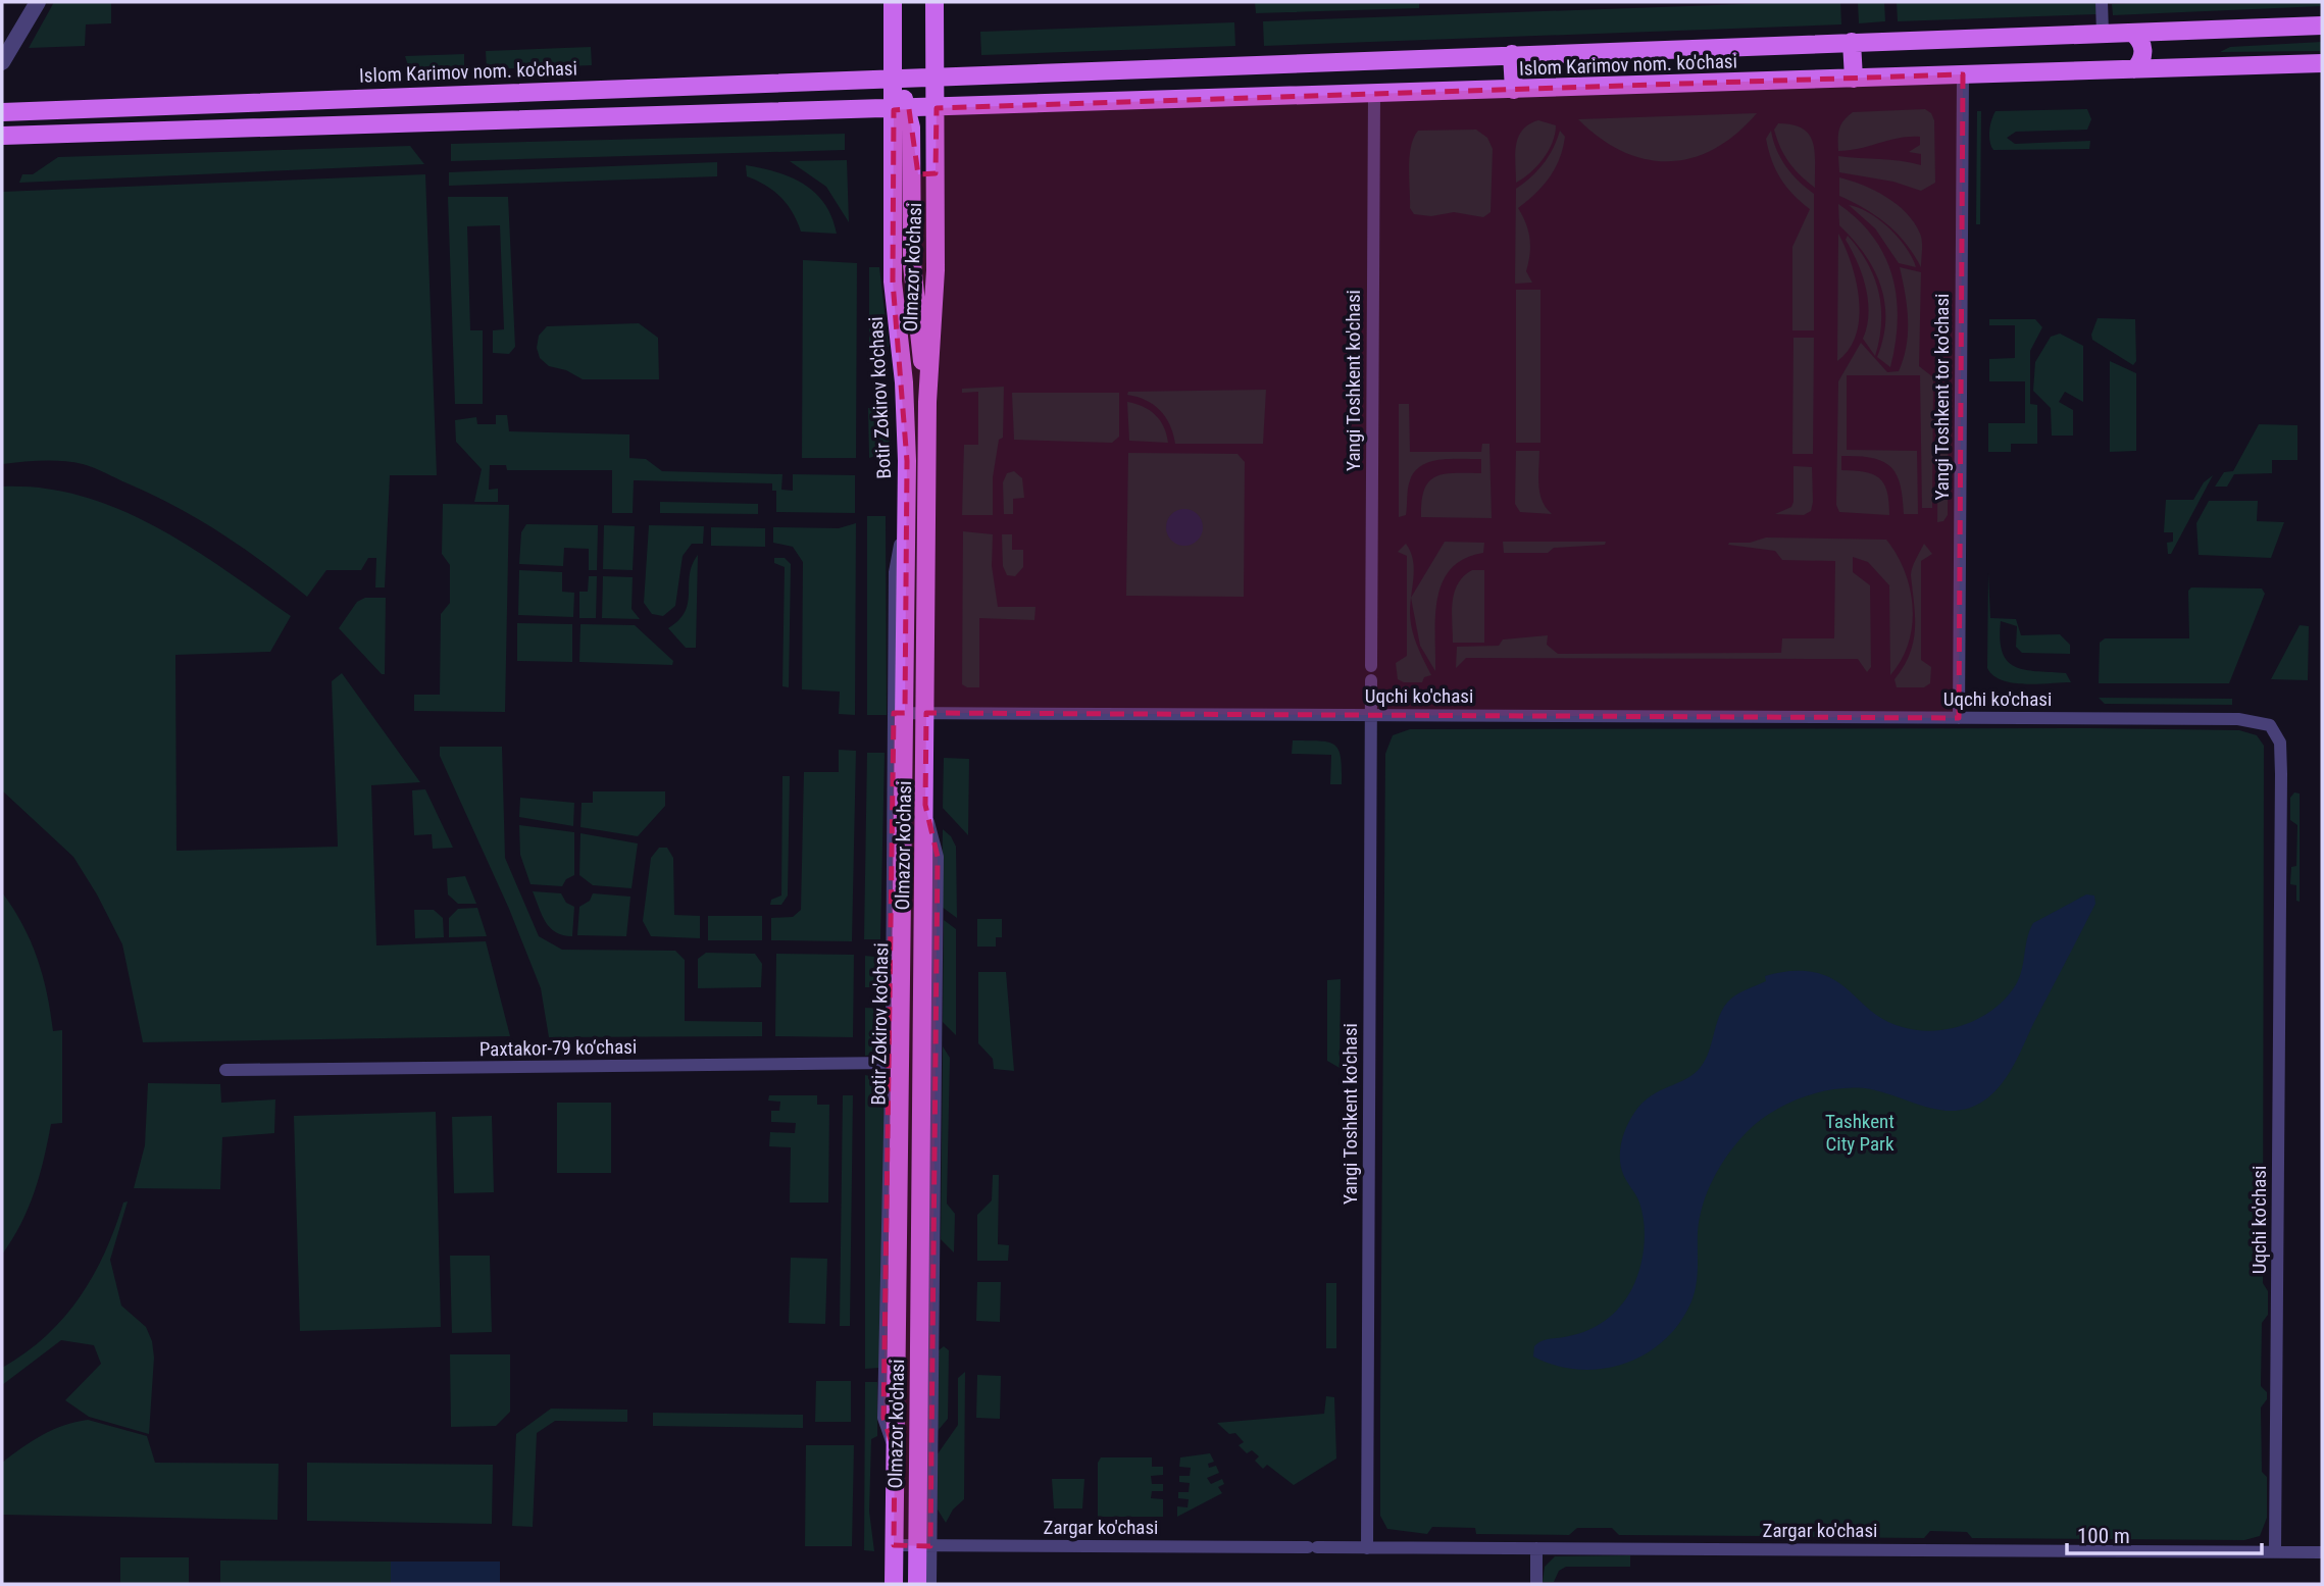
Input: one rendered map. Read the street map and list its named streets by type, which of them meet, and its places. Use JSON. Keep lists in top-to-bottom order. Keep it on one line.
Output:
{"streets":{"main road":["Islom Karimov nom. ko'chasi","Olmazor ko'chasi","Botir Zokirov ko'chasi"],"street":["Yangi Toshkent ko'chasi","Yangi Toshkent tor ko'chasi","Uqchi ko'chasi","Paxtakor-79 ko‘chasi","Zargar ko'chasi"]},"crossings":[["Islom Karimov nom. ko'chasi","Olmazor ko'chasi"],["Islom Karimov nom. ko'chasi","Yangi Toshkent ko'chasi"],["Islom Karimov nom. ko'chasi","Yangi Toshkent tor ko'chasi"],["Olmazor ko'chasi","Botir Zokirov ko'chasi"],["Olmazor ko'chasi","Uqchi ko'chasi"],["Olmazor ko'chasi","Zargar ko'chasi"],["Yangi Toshkent ko'chasi","Uqchi ko'chasi"],["Yangi Toshkent ko'chasi","Zargar ko'chasi"],["Yangi Toshkent tor ko'chasi","Uqchi ko'chasi"],["Botir Zokirov ko'chasi","Uqchi ko'chasi"],["Uqchi ko'chasi","Zargar ko'chasi"]],"parks":["Tashkent City Park"],"scale_bar":"100 m"}
